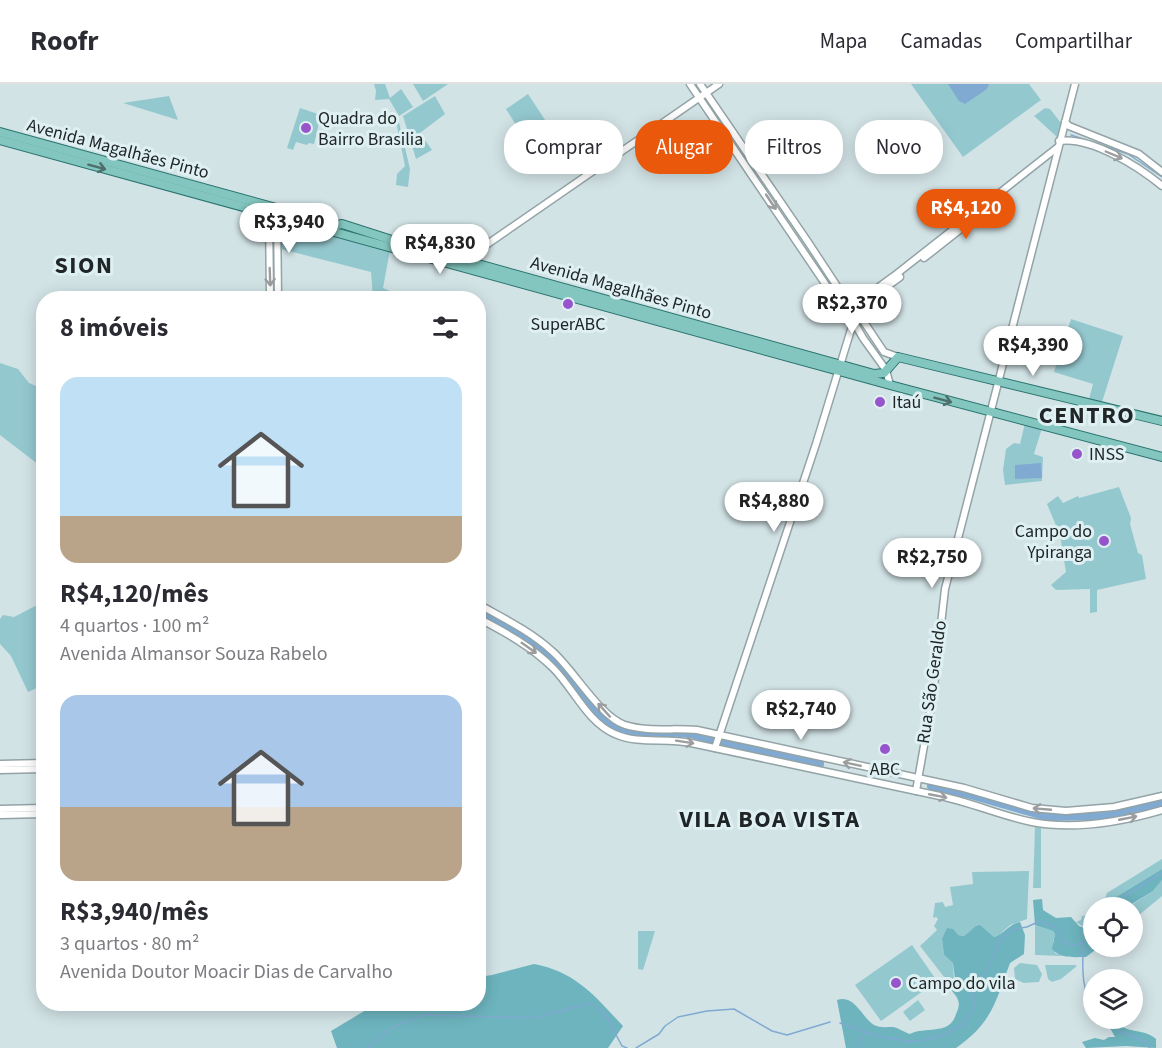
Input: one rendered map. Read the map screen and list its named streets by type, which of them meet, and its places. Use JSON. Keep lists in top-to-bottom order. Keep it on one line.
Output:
{"streets":{"main road":["Avenida Magalhães Pinto"],"street":["Rua São Geraldo"]},"crossings":[["Avenida Magalhães Pinto","Rua São Geraldo"]],"districts":["SION","CENTRO","VILA BOA VISTA"],"places":["Quadra do Bairro Brasilia","SuperABC","Itaú","INSS","Campo do Ypiranga","ABC","Campo do vila"],"page":{"header":"Roofr","nav":["Mapa","Camadas","Compartilhar"],"chip":["Comprar","Alugar","Filtros","Novo"],"price":["R$4,120","R$3,940","R$4,830","R$2,370","R$4,390","R$4,880","R$2,750","R$2,740"],"heading":"8 imóveis","list":[{"name":"R$4,120/mês","note":"4 quartos · 100 m² · Avenida Almansor Souza Rabelo"},{"name":"R$3,940/mês","note":"3 quartos · 80 m² · Avenida Doutor Moacir Dias de Carvalho"}]}}
